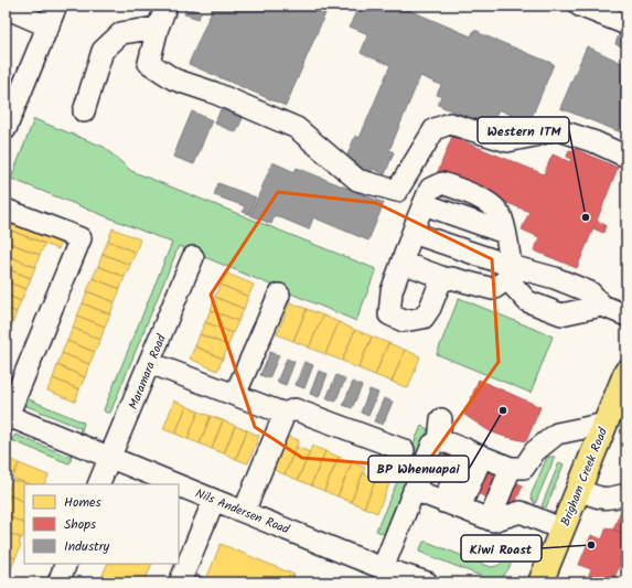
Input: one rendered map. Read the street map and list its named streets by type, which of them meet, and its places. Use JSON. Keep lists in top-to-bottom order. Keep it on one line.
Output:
{"streets":{"main road":["Brigham Creek Road"],"street":["Maramara Road","Nils Andersen Road"]},"crossings":[["Maramara Road","Nils Andersen Road"]],"places":["Western ITM","BP Whenuapai","Kiwi Roast"],"legend":["Homes","Shops","Industry"]}
